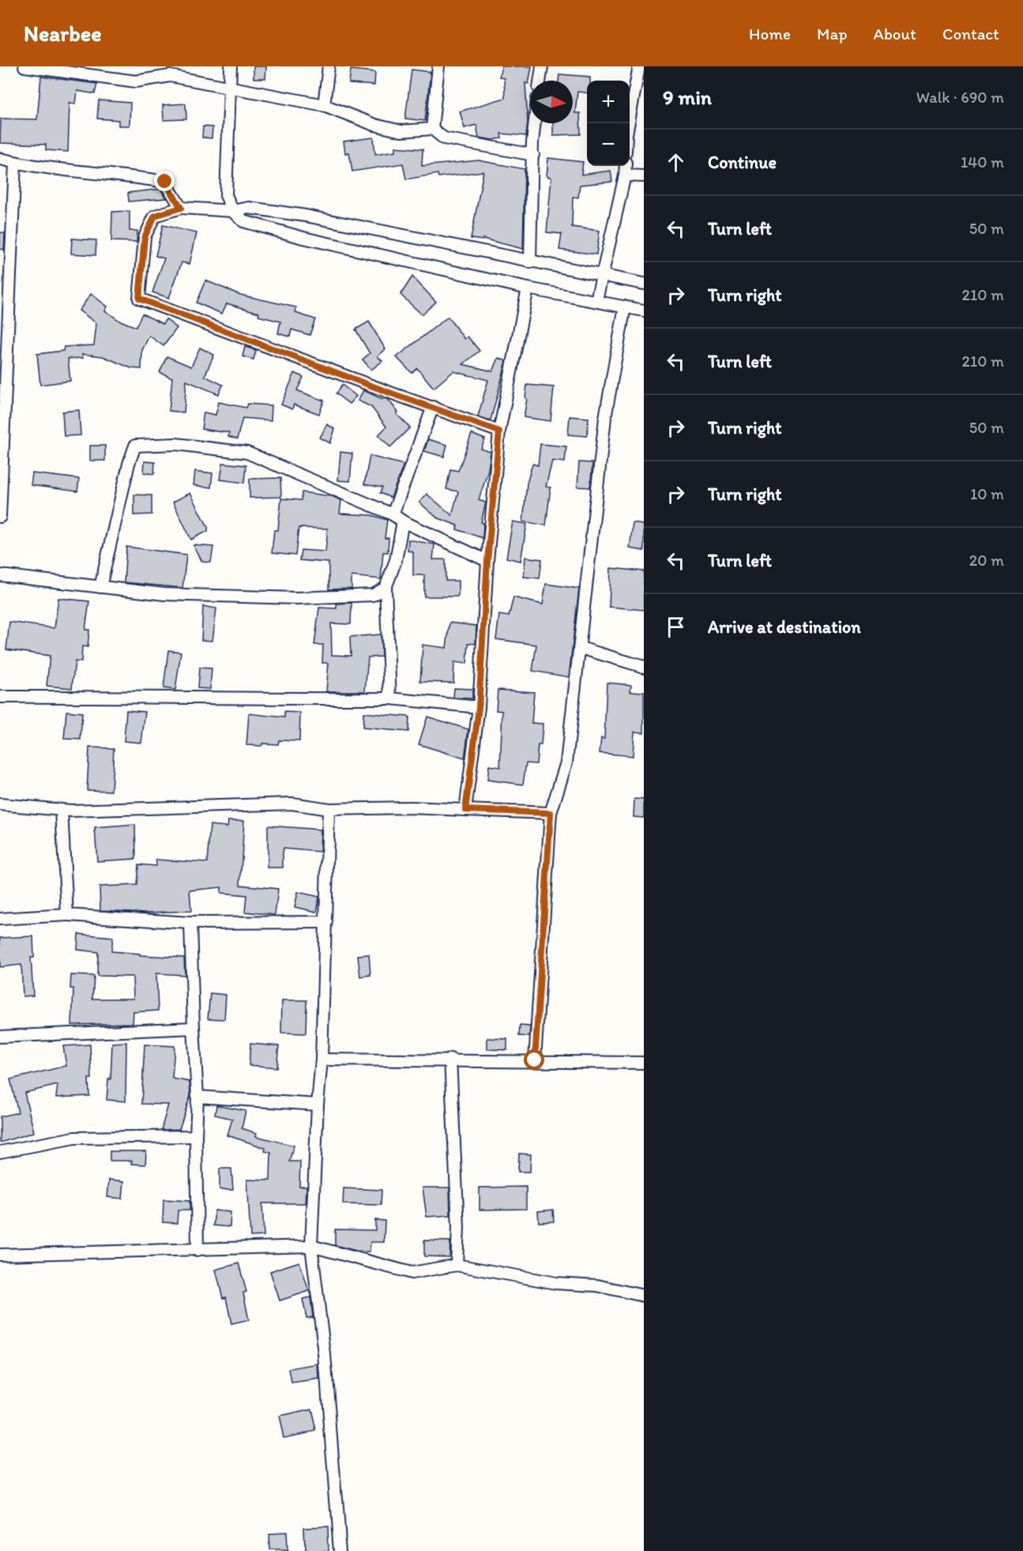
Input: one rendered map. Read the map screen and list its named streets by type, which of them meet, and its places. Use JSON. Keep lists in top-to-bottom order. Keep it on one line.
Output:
{"north":"right","page":{"header":"Nearbee","nav":["Home","Map","About","Contact"],"heading":["9 min","Walk · 690 m"],"map_buttons":["+","−"],"list":[["Continue","140 m"],["Turn left","50 m"],["Turn right","210 m"],["Turn left","210 m"],["Turn right","50 m"],["Turn right","10 m"],["Turn left","20 m"],"Arrive at destination"]}}
